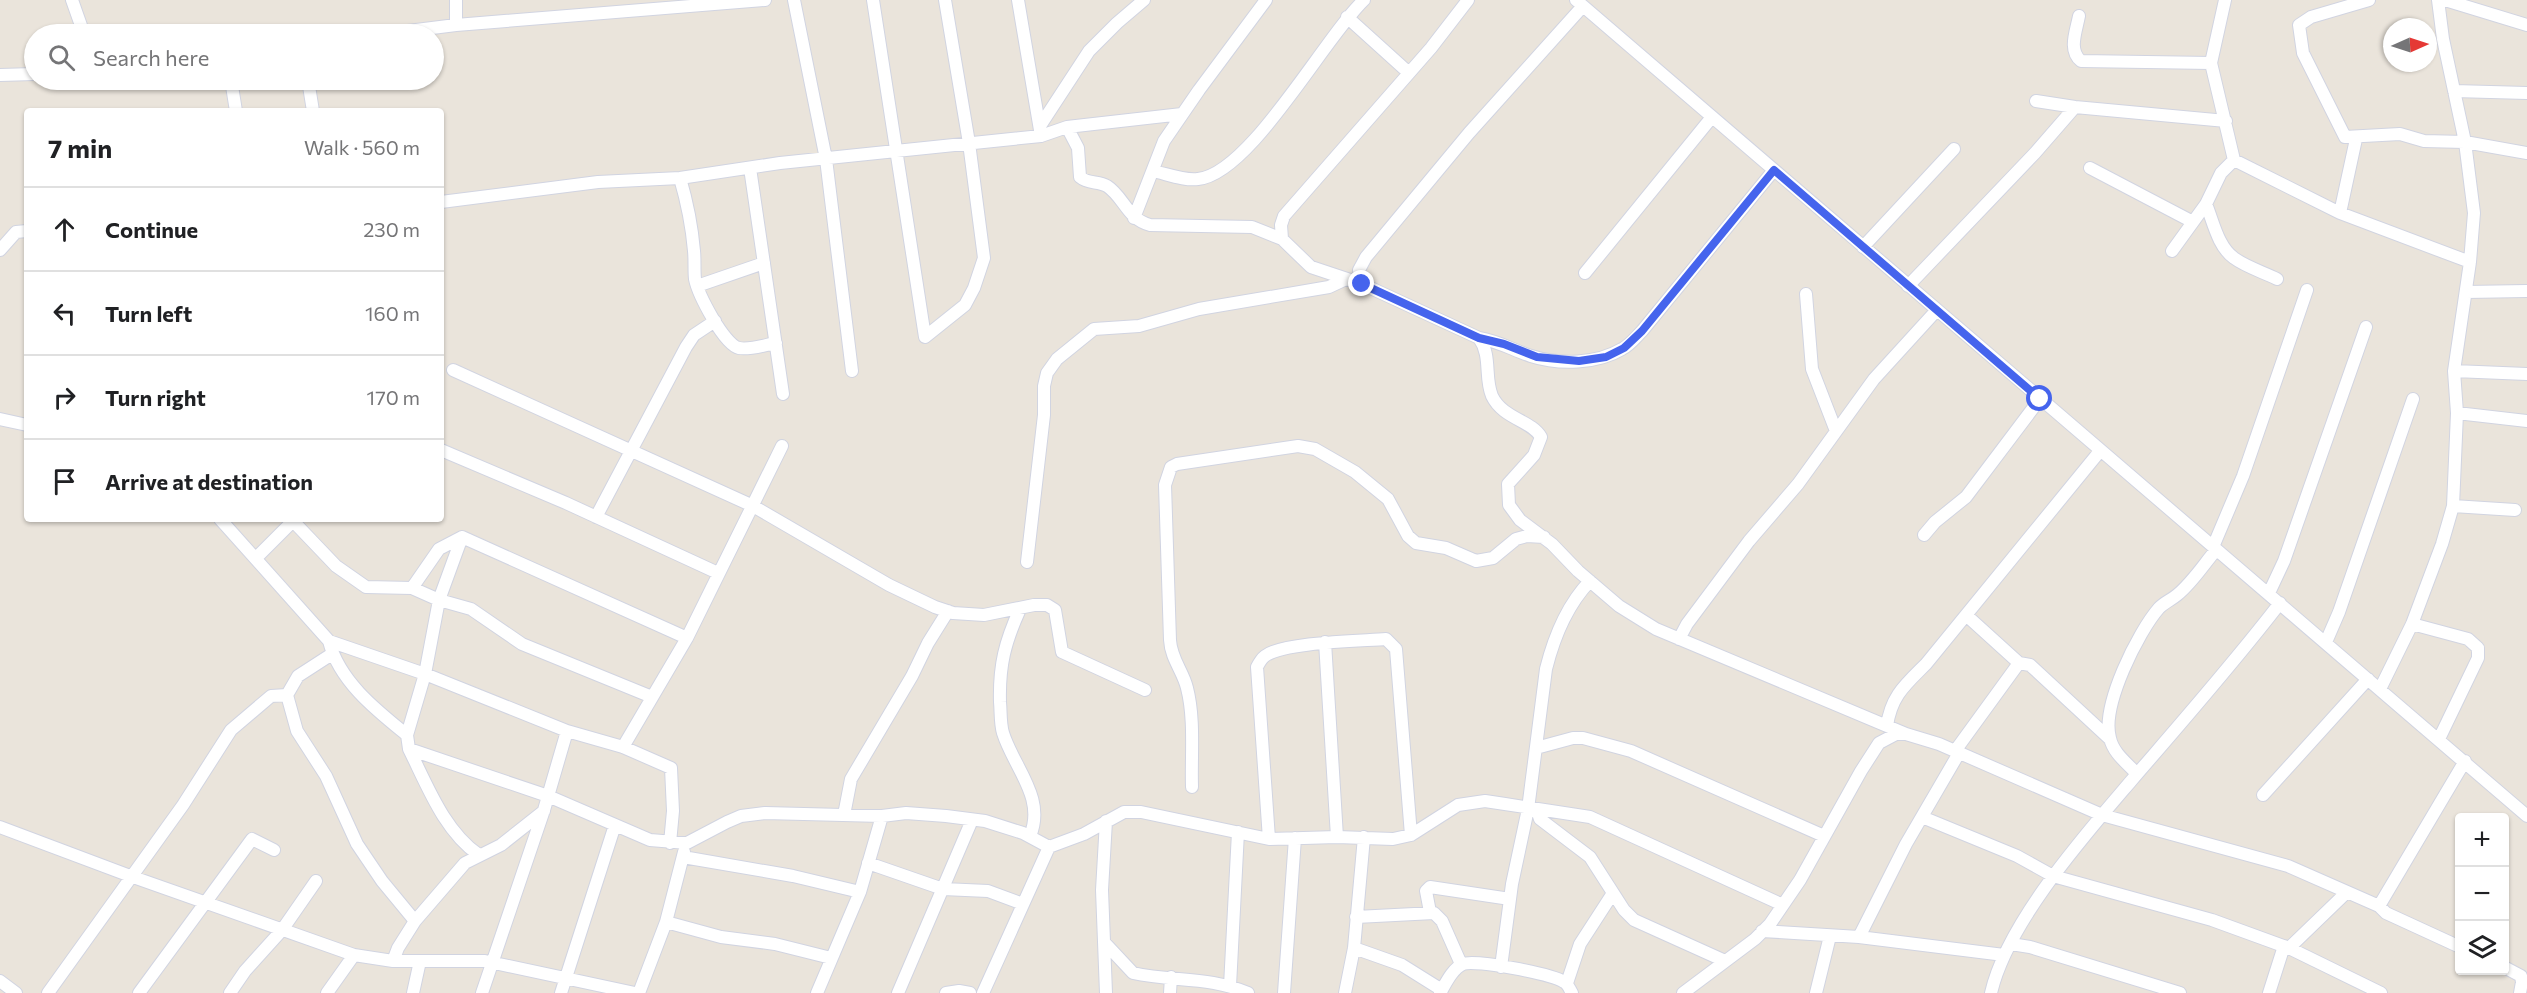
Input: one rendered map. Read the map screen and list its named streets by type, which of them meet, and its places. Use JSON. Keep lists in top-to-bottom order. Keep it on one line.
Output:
{"north":"right","page":{"search":"Search here","heading":["7 min","Walk · 560 m"],"list":[["Continue","230 m"],["Turn left","160 m"],["Turn right","170 m"],"Arrive at destination"],"map_buttons":["+","−"]}}
